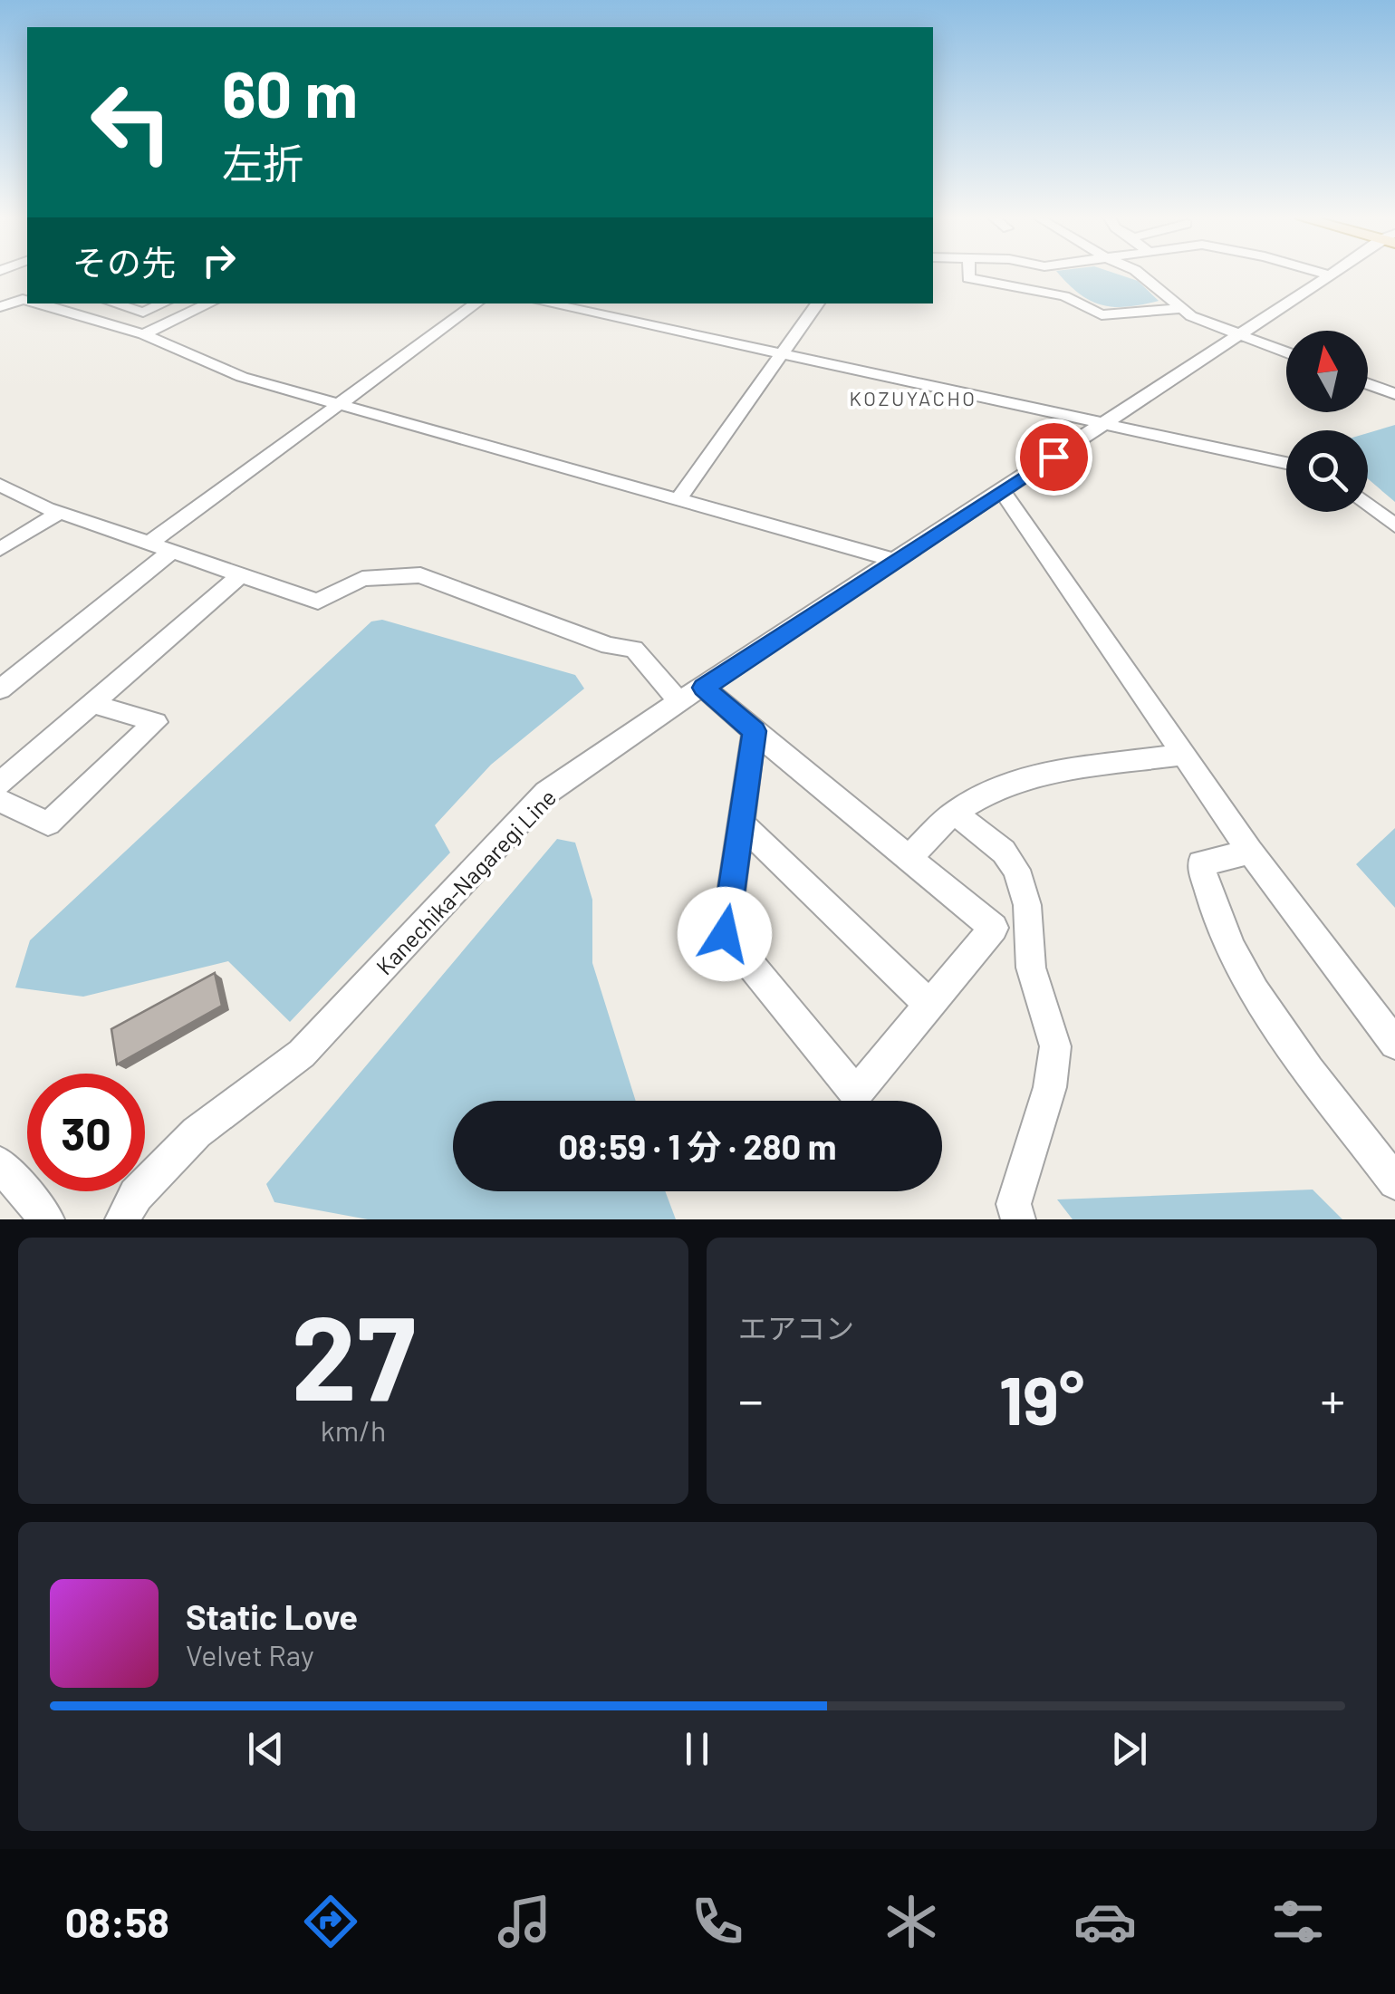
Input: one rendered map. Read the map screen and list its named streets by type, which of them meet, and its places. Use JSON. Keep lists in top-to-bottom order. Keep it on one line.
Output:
{"streets":{"street":["Kanechika-Nagaregi Line"]},"districts":["KOZUYACHO"],"north":"top","page":{"turn":["60 m","左折"],"then":"その先","limit":"30","trip":"08:59 · 1 分 · 280 m","tile":[["27","km/h"],"エアコン"],"heat":["−","19°","+"],"song":["Static Love","Velvet Ray"],"tabs":"08:58"}}
